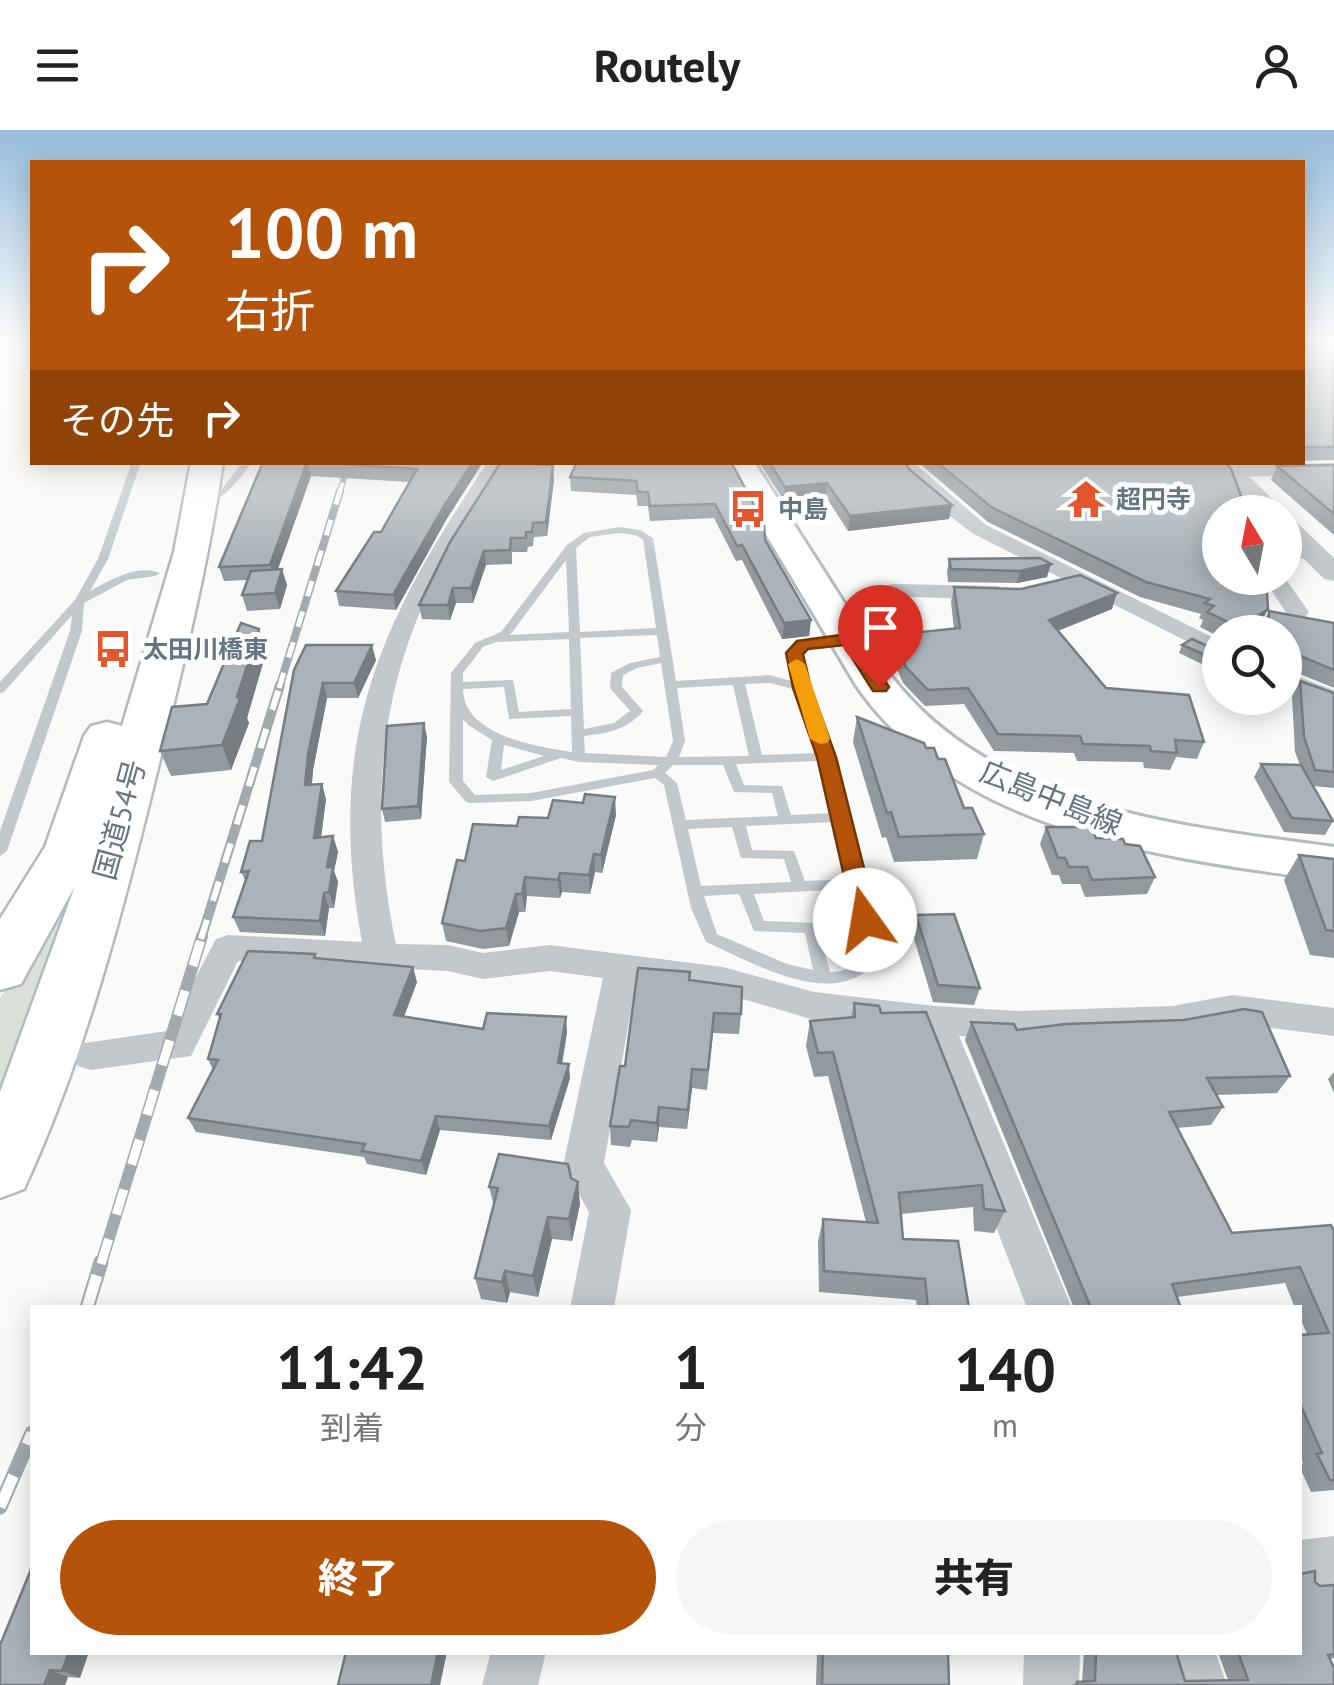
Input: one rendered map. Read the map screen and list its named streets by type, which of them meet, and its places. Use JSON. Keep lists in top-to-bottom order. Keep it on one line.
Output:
{"streets":{"highway":["国道54号"],"main road":["広島中島線"]},"places":{"temple":["超円寺"],"bus stop":["中島","太田川橋東"]},"north":"top","page":{"header":"Routely","turn":["100 m","右折"],"then":"その先","eta":["11:42","到着","1","分","140","m"],"buttons":["終了","共有"]}}
